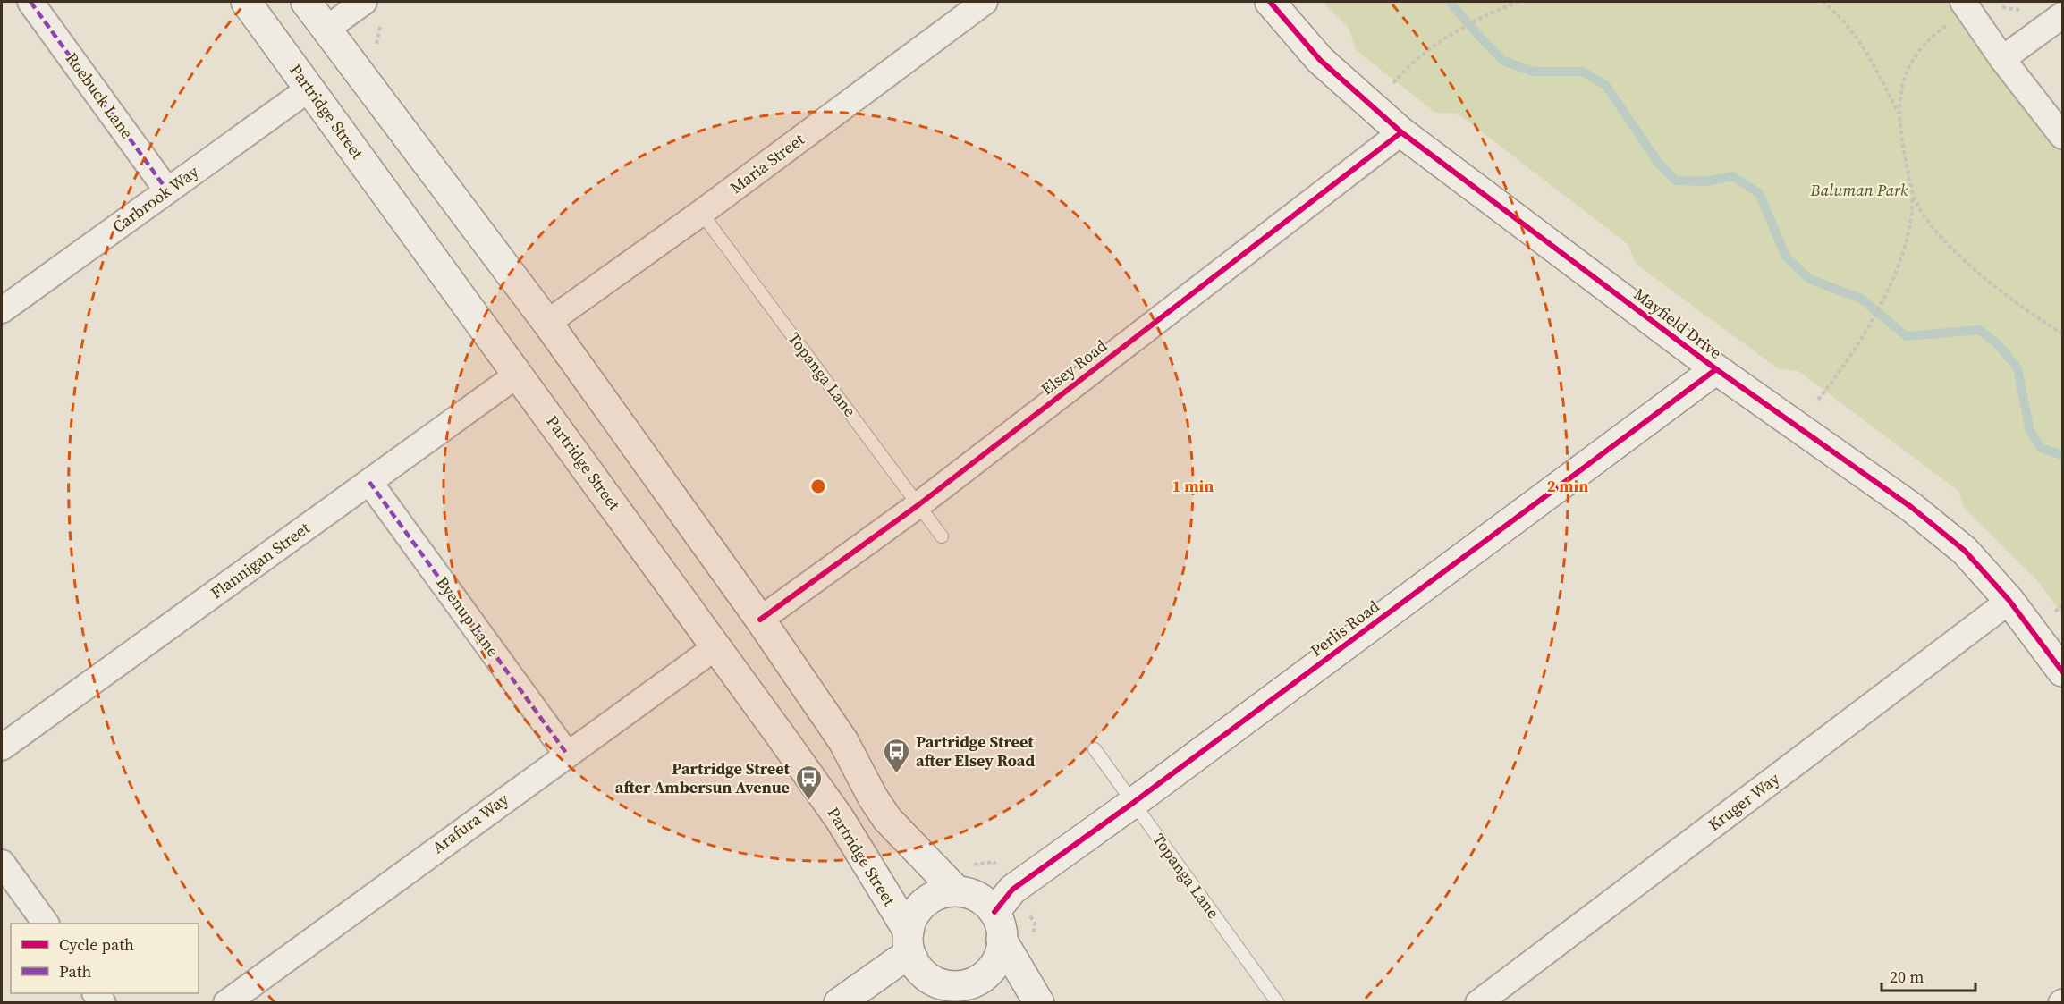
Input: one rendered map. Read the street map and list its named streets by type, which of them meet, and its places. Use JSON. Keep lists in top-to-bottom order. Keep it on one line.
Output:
{"streets":{"main road":["Partridge Street","Mayfield Drive","Perlis Road"],"street":["Roebuck Lane","Maria Street","Carbrook Way","Elsey Road","Flannigan Street","Byenup Lane","Kruger Way","Arafura Way"],"lane":["Topanga Lane"]},"crossings":[["Roebuck Lane","Carbrook Way"],["Partridge Street","Carbrook Way"],["Partridge Street","Flannigan Street"],["Partridge Street","Perlis Road"],["Partridge Street","Arafura Way"],["Maria Street","Topanga Lane"],["Mayfield Drive","Elsey Road"],["Mayfield Drive","Perlis Road"],["Mayfield Drive","Kruger Way"],["Elsey Road","Topanga Lane"],["Topanga Lane","Perlis Road"],["Flannigan Street","Byenup Lane"],["Byenup Lane","Arafura Way"]],"parks":["Baluman Park"],"places":{"bus stop":["Partridge Street after Elsey Road","Partridge Street after Ambersun Avenue"]},"legend":["Cycle path","Path"],"scale_bar":"20 m","rings":["1 min","2 min"]}
